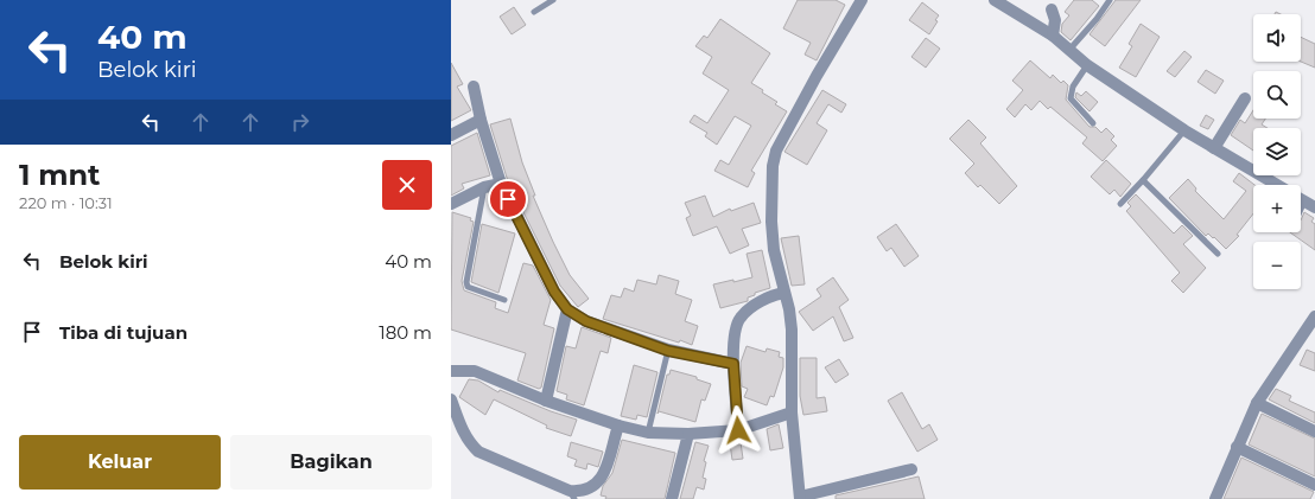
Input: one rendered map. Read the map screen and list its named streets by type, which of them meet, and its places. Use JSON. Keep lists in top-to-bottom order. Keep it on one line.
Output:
{"page":{"turn":["40 m","Belok kiri"],"map_buttons":["+","−"],"heading":["1 mnt","220 m · 10:31"],"list":[{"name":"Belok kiri","value":"40 m"},{"name":"Tiba di tujuan","value":"180 m"}],"buttons":["Keluar","Bagikan"]}}
